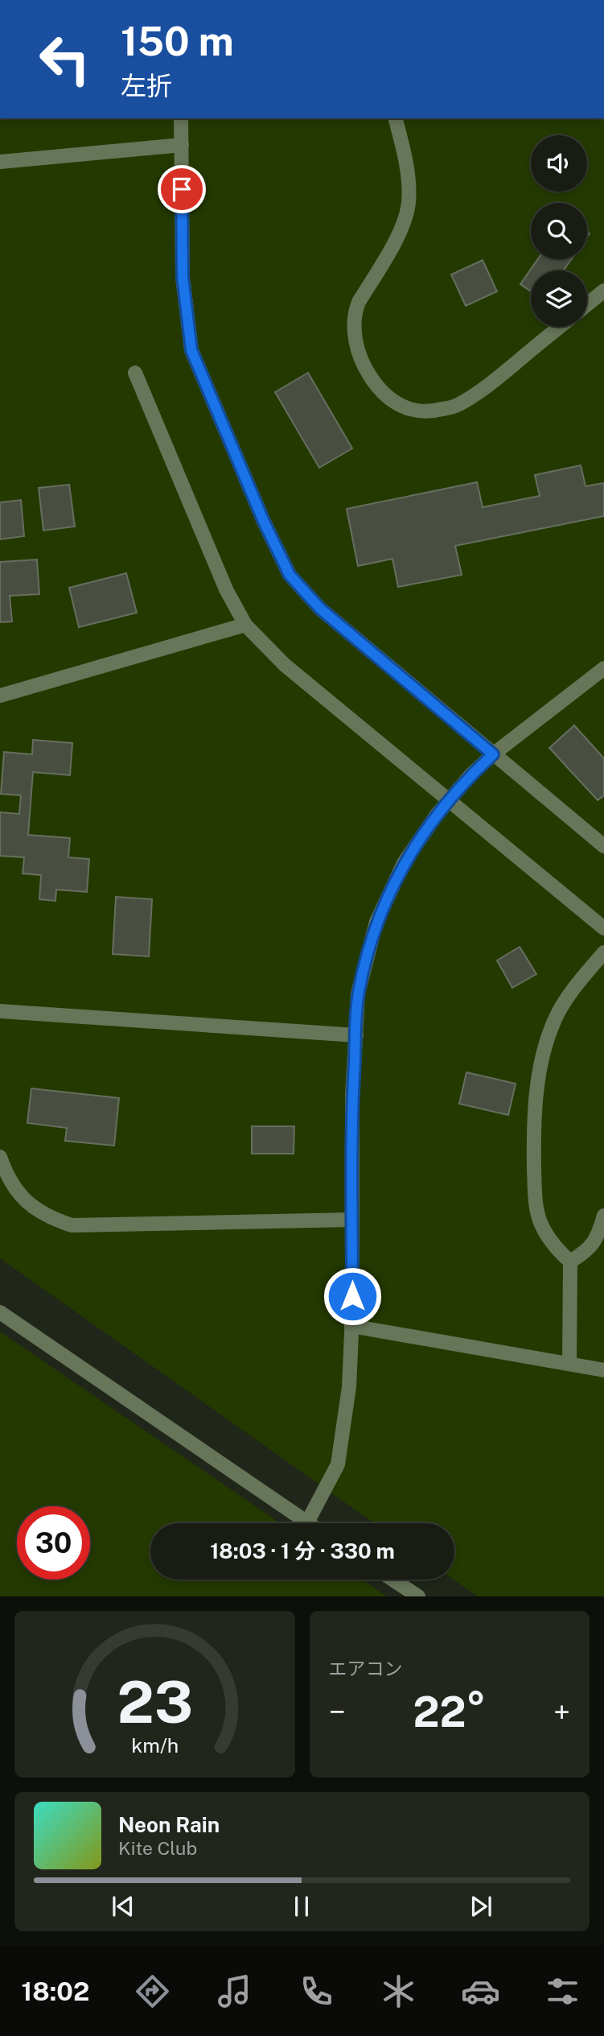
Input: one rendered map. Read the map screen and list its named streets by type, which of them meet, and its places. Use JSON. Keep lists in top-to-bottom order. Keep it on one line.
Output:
{"page":{"turn":["150 m","左折"],"limit":"30","trip":"18:03 · 1 分 · 330 m","tile":"エアコン","heat":["−","22°","+"],"song":["Neon Rain","Kite Club"],"tabs":"18:02","gauge":["23","km/h"]}}
